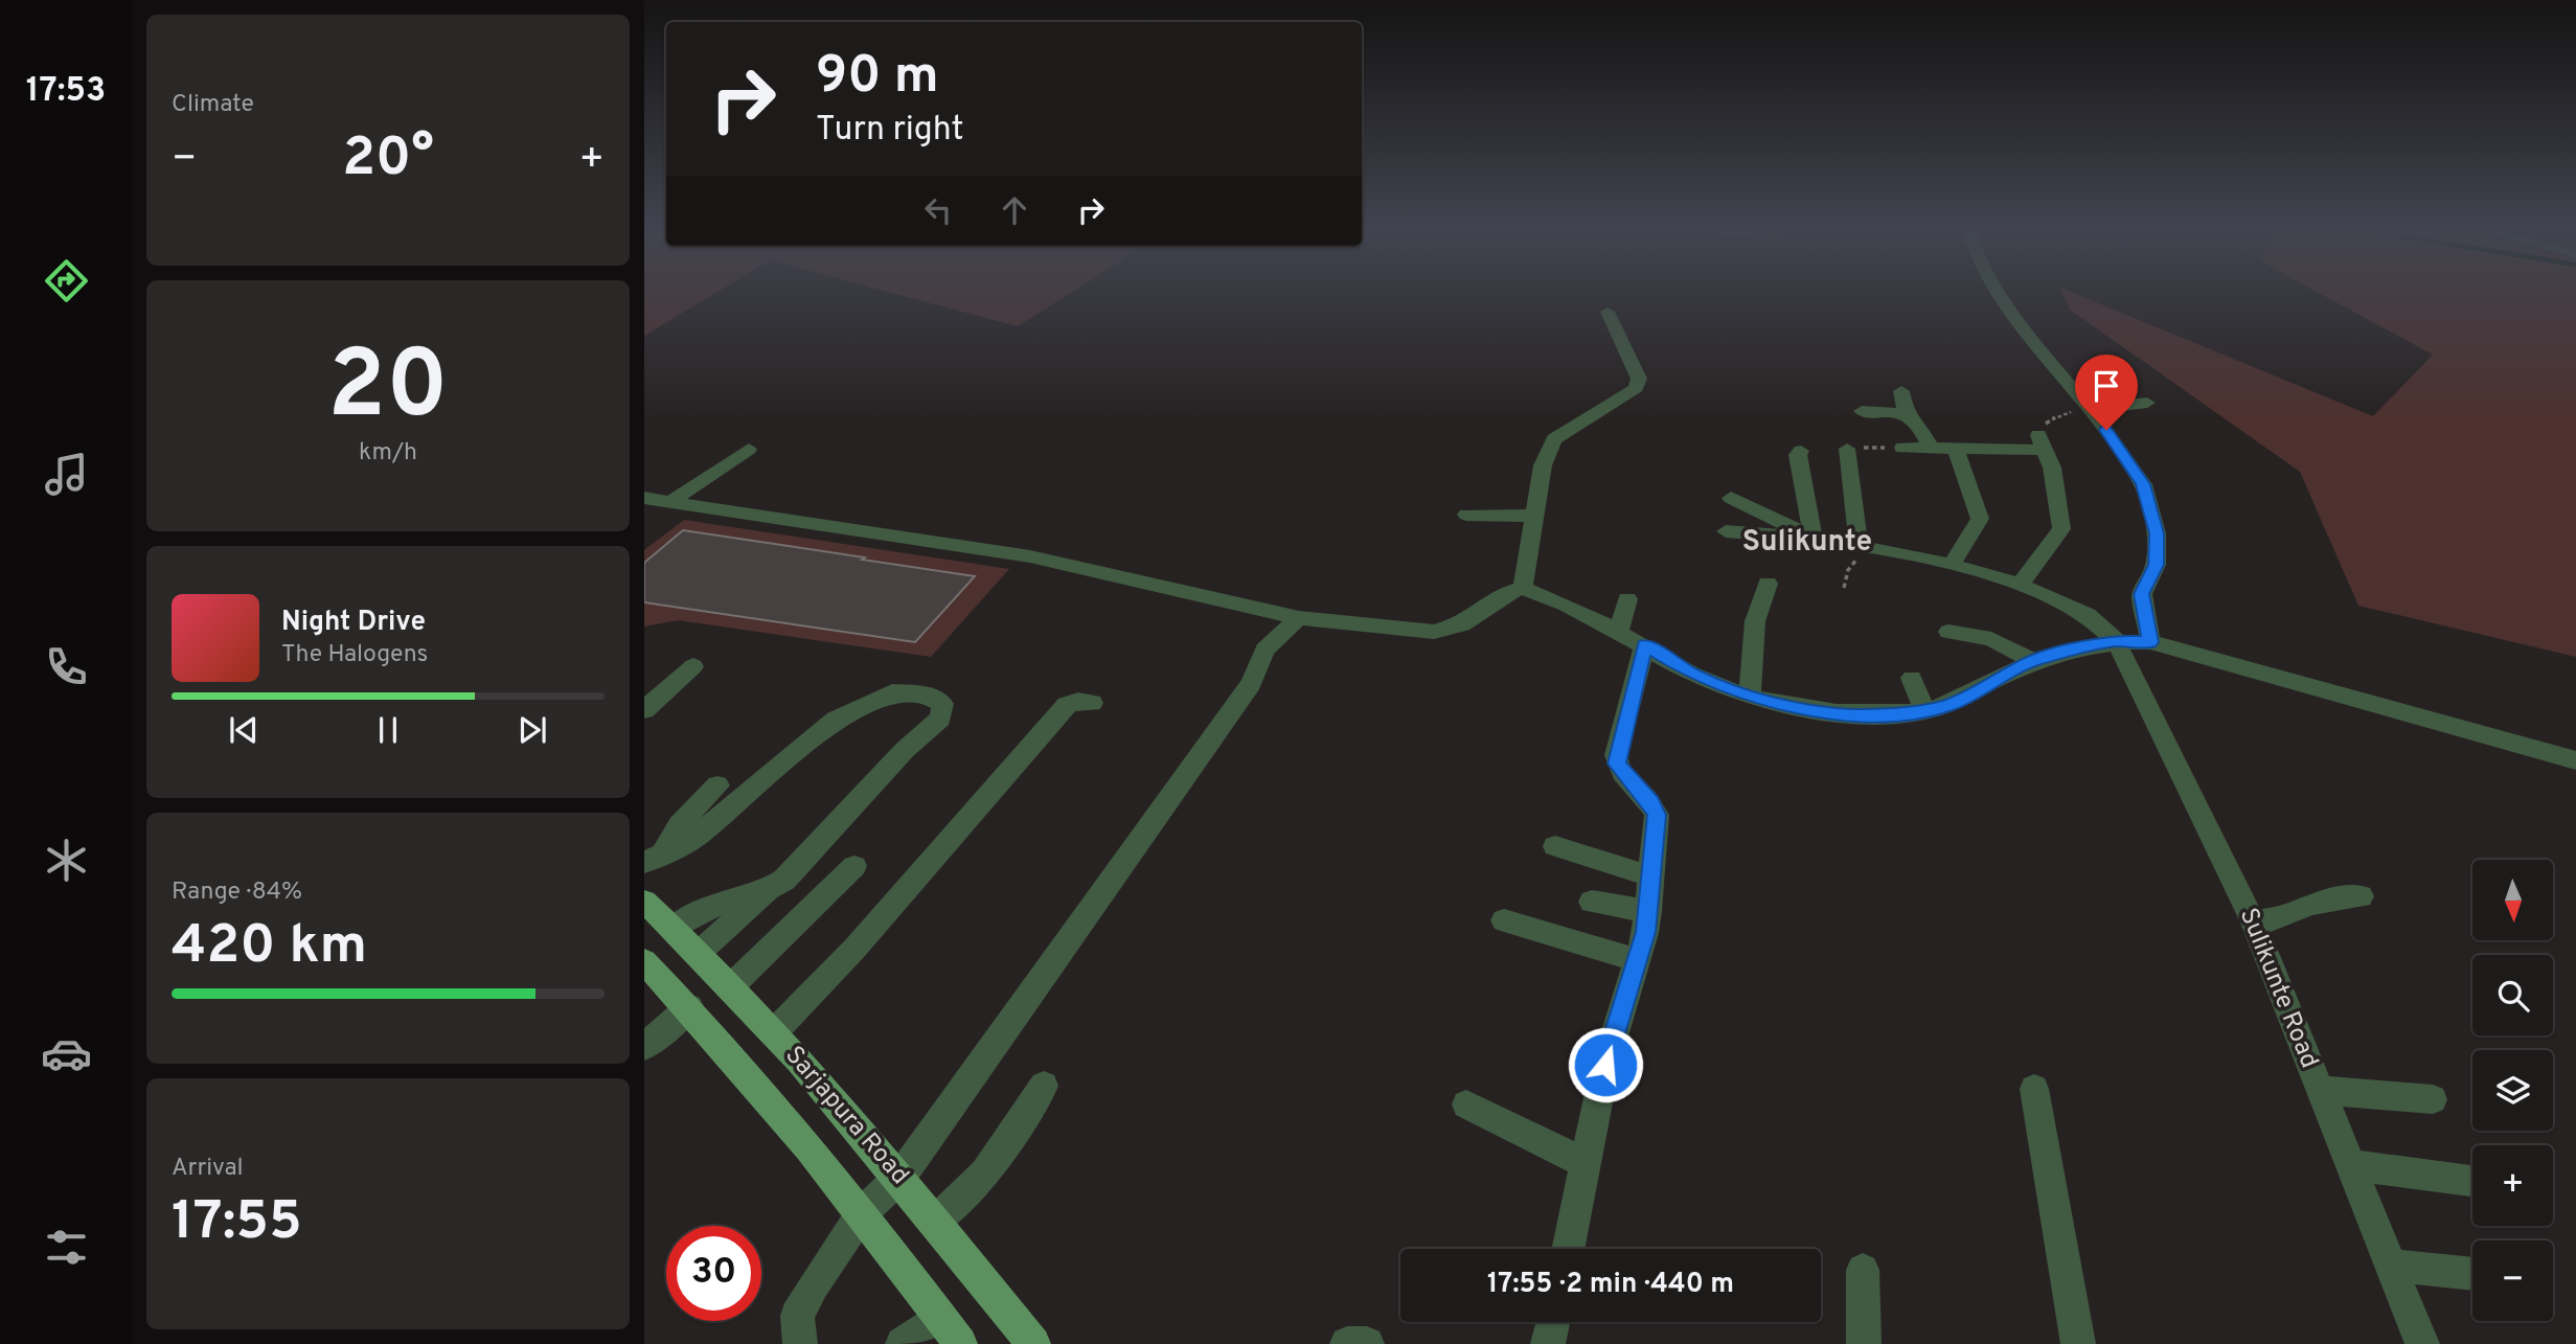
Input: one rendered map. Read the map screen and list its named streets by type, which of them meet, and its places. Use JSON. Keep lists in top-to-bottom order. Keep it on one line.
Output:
{"streets":{"main road":["Sarjapura Road"],"street":["Sulikunte Road"]},"districts":["Sulikunte"],"north":"bottom","page":{"tabs":"17:53","tile":["Climate",["20","km/h"],["Range · 84%","420 km"],["Arrival","17:55"]],"turn":["90 m","Turn right"],"heat":["−","20°","+"],"song":["Night Drive","The Halogens"],"map_buttons":["+","−"],"limit":"30","trip":"17:55 · 2 min · 440 m"}}
